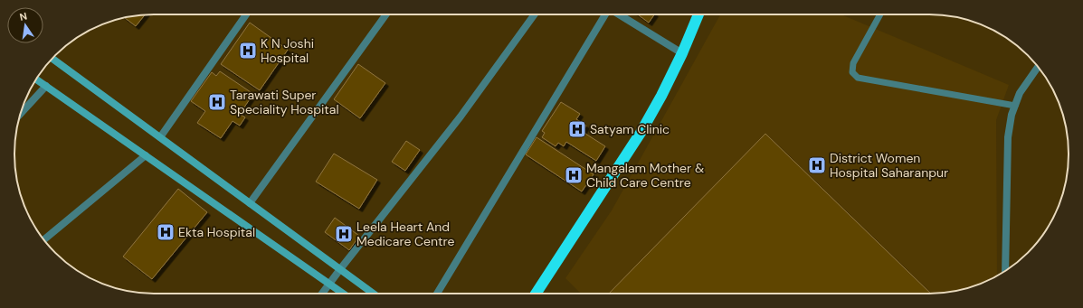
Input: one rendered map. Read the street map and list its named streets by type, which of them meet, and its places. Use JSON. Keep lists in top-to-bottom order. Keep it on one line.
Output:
{"places":{"hospital":["K N Joshi Hospital","Tarawati Super Speciality Hospital","Satyam Clinic","District Women Hospital Saharanpur","Mangalam Mother & Child Care Centre","Ekta Hospital","Leela Heart And Medicare Centre"]},"north":"top"}
